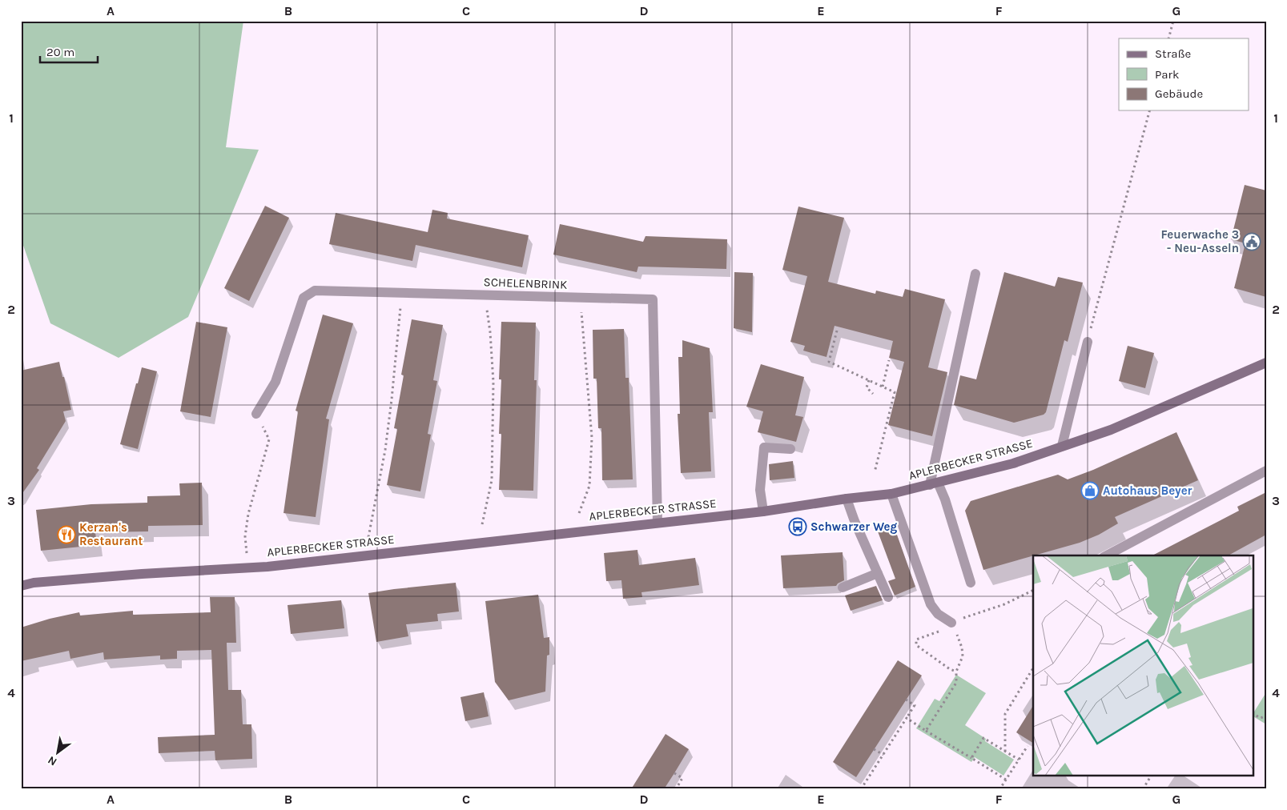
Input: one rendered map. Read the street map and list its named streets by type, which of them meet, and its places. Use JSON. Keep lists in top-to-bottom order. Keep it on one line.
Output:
{"streets":{"main road":["APLERBECKER STRASSE"],"street":["SCHELENBRINK"]},"crossings":[["SCHELENBRINK","APLERBECKER STRASSE"]],"places":{"public building":["Feuerwache 3 - Neu-Asseln"],"shop":["Autohaus Beyer"],"bus stop":["Schwarzer Weg"],"restaurant":["Kerzan's Restaurant"]},"legend":["Straße","Park","Gebäude"],"scale_bar":"20 m","north":"bottom left","grid":{"columns":["A","B","C","D","E","F","G"],"rows":["1","2","3","4"]}}
